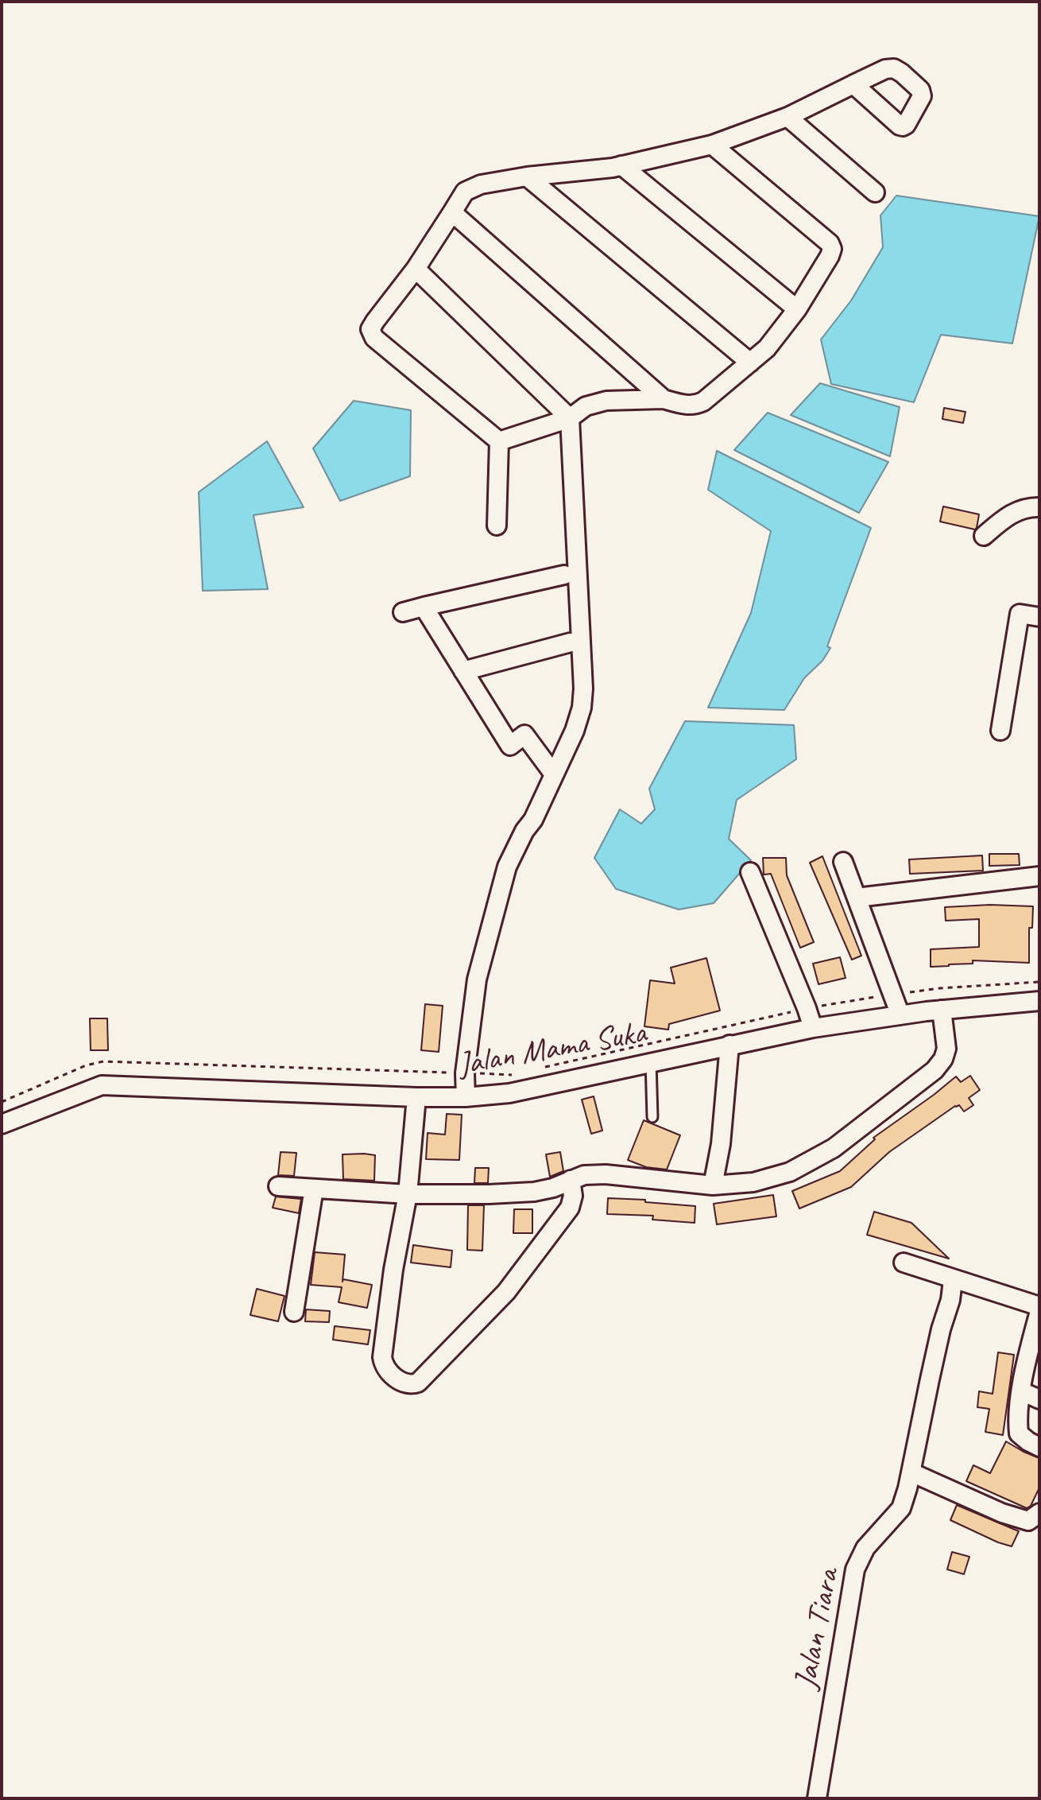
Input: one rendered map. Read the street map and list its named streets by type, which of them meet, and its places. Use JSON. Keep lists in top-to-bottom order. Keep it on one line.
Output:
{"streets":{"street":["Jalan Mama Suka","Jalan Tiara"]}}
